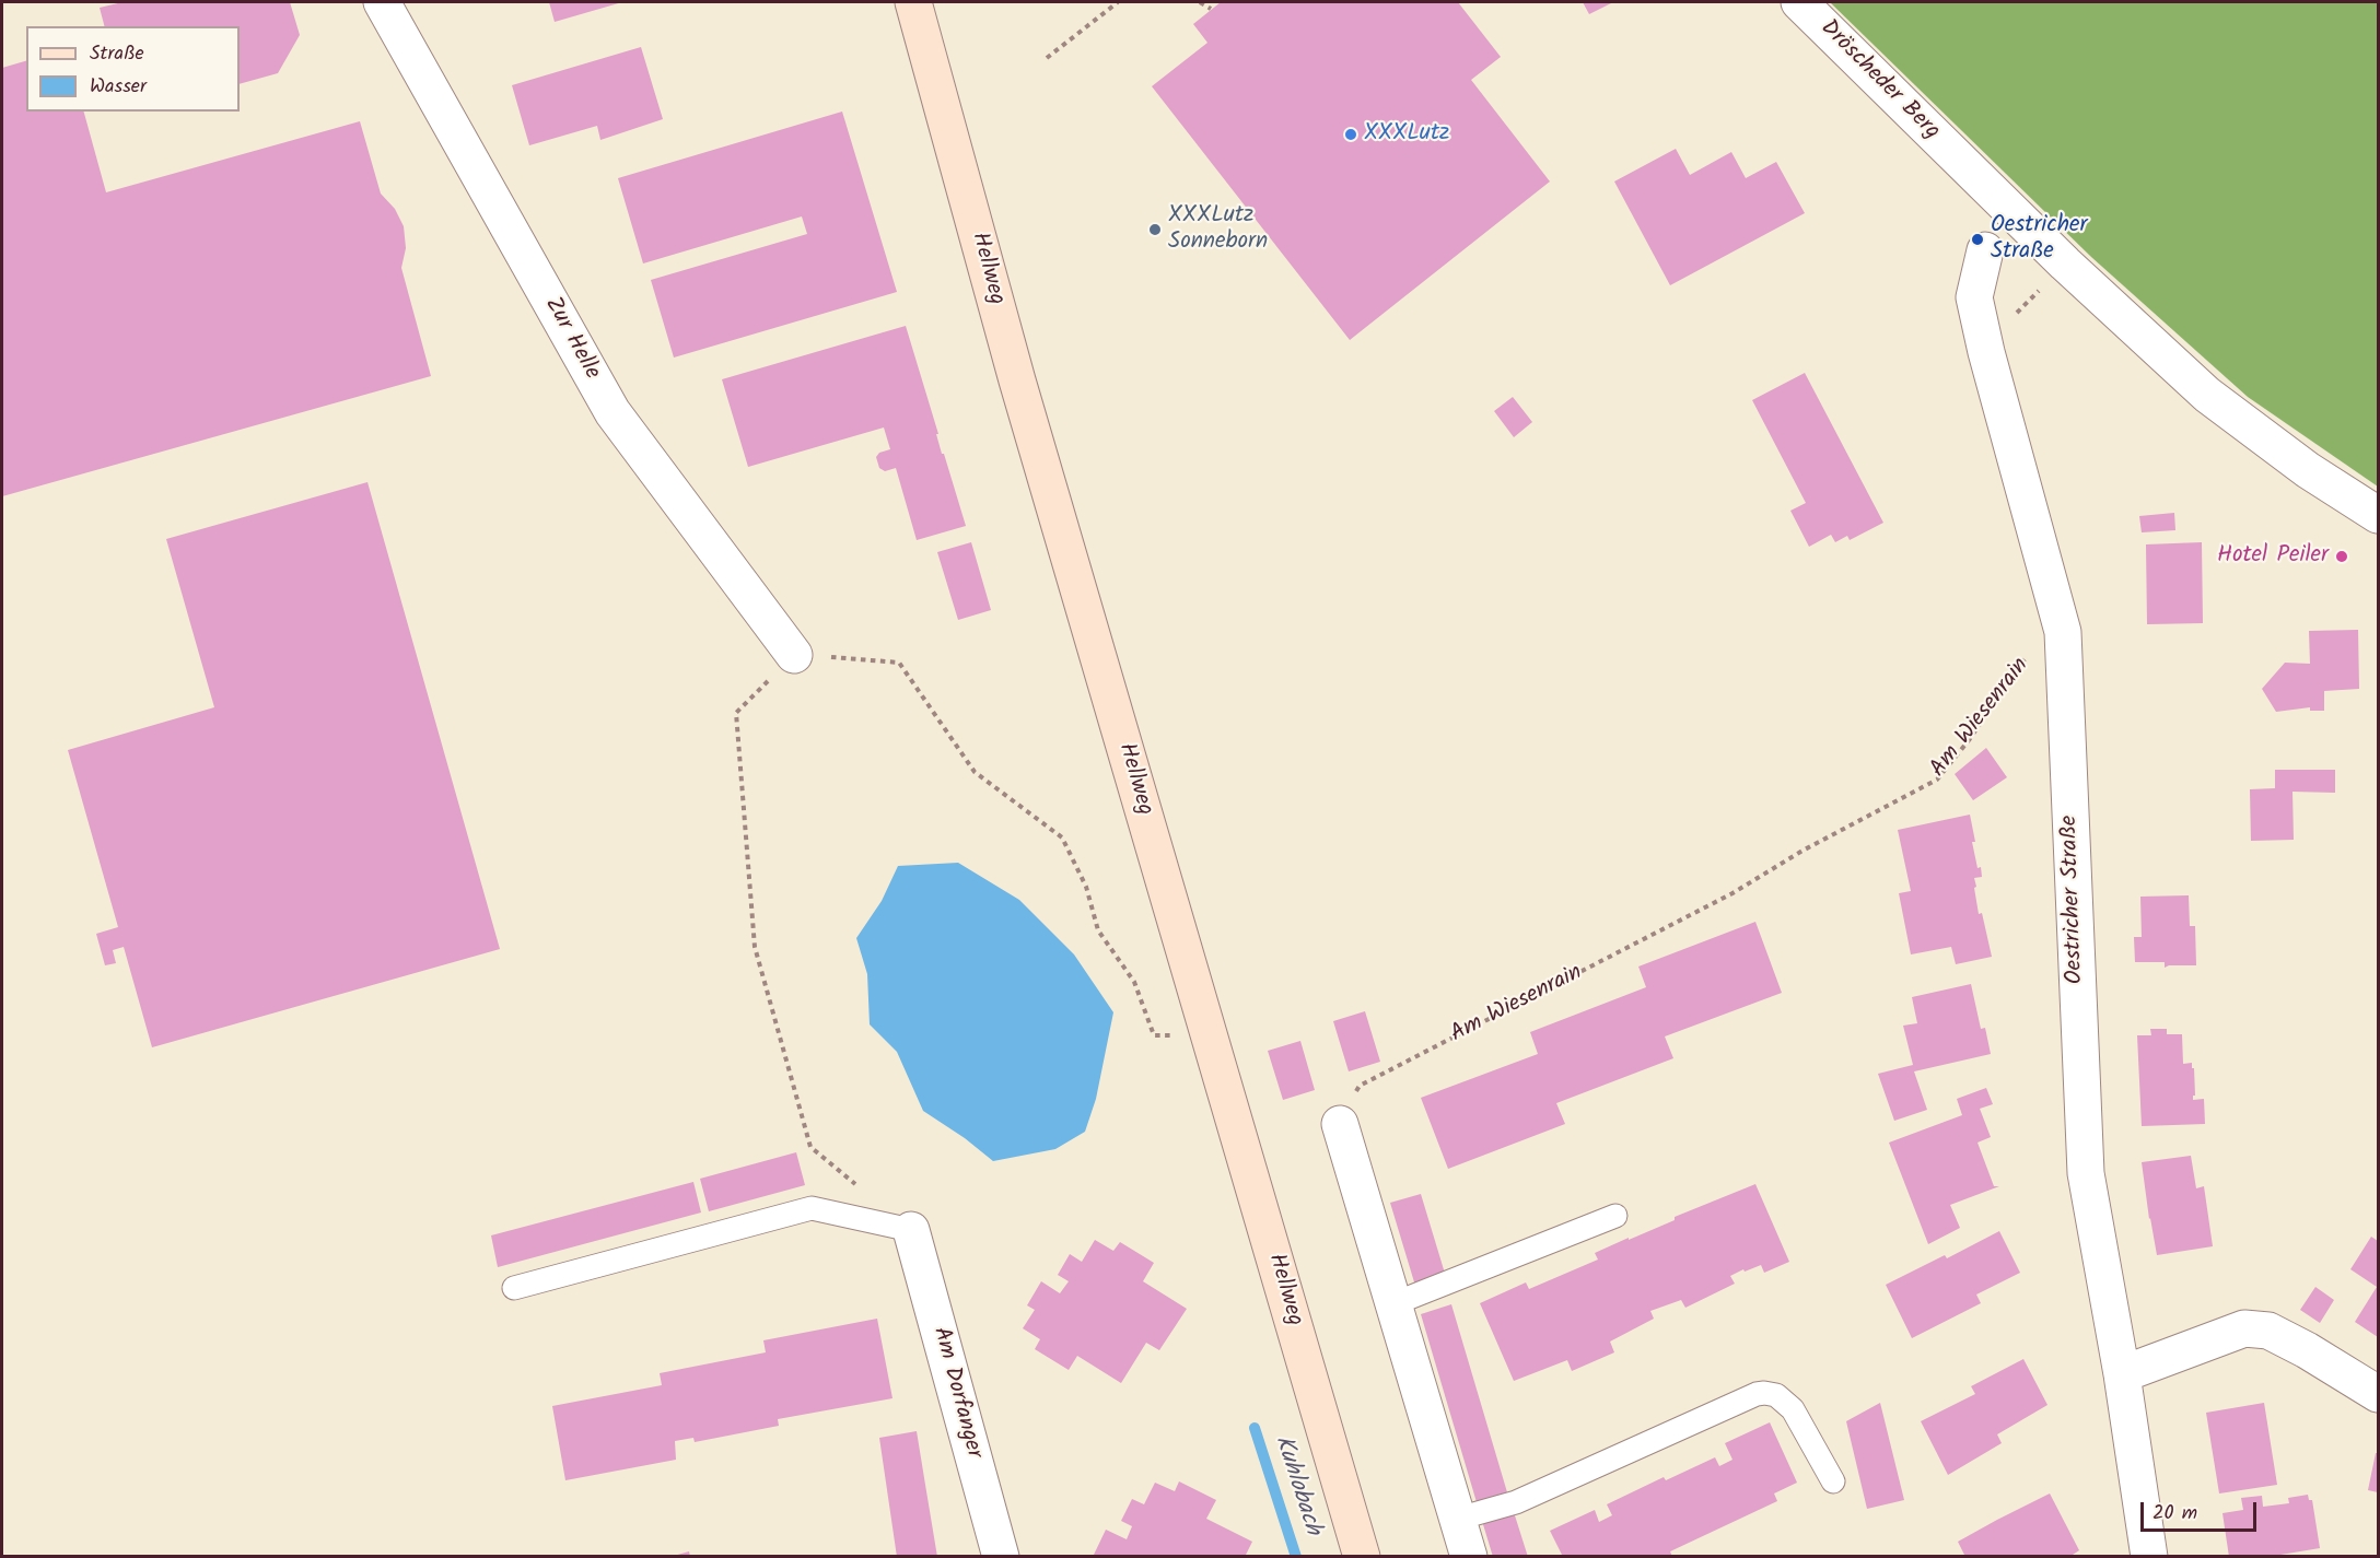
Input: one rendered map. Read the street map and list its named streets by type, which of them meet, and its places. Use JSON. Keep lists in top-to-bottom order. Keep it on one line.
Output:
{"streets":{"street":["Dröscheder Berg","Hellweg","Zur Helle","Oestricher Straße","Am Dorfanger"],"path":["Am Wiesenrain"]},"crossings":[["Am Wiesenrain","Oestricher Straße"]],"water":["Kuhlobach"],"places":["XXXLutz","XXXLutz Sonneborn","Oestricher Straße","Hotel Peiler"],"legend":["Straße","Wasser"],"scale_bar":"20 m"}
